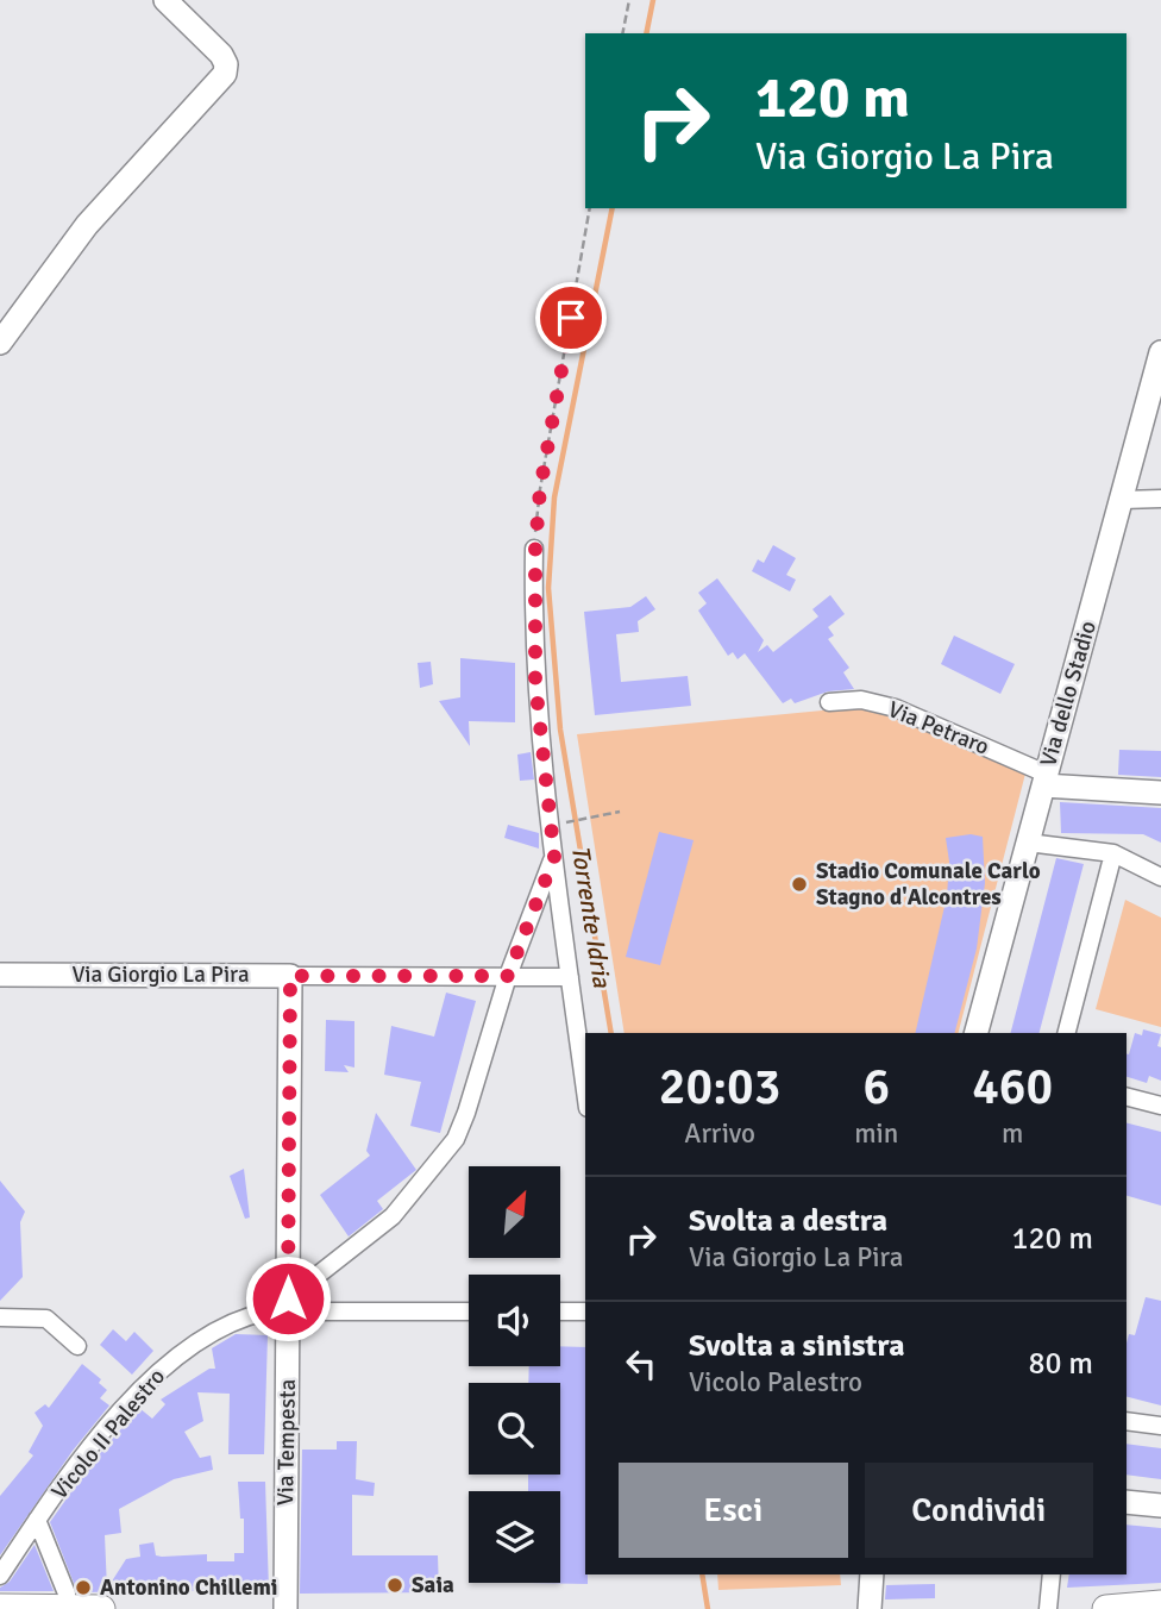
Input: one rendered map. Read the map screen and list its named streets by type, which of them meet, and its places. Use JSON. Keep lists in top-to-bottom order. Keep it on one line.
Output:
{"streets":{"street":["Via dello Stadio","Via Petraro","Via Giorgio La Pira","Vicolo II Palestro","Via Tempesta"]},"crossings":[["Via dello Stadio","Via Petraro"],["Via Giorgio La Pira","Via Tempesta"],["Vicolo II Palestro","Via Tempesta"]],"water":["Torrente Idria"],"places":["Stadio Comunale Carlo Stagno d'Alcontres","Saia","Antonino Chillemi"],"north":"top right","page":{"turn":["120 m","Via Giorgio La Pira"],"eta":["20:03","Arrivo","6","min","460","m"],"list":[{"name":"Svolta a destra","note":"Via Giorgio La Pira","value":"120 m"},{"name":"Svolta a sinistra","note":"Vicolo Palestro","value":"80 m"}],"buttons":["Esci","Condividi"]}}
